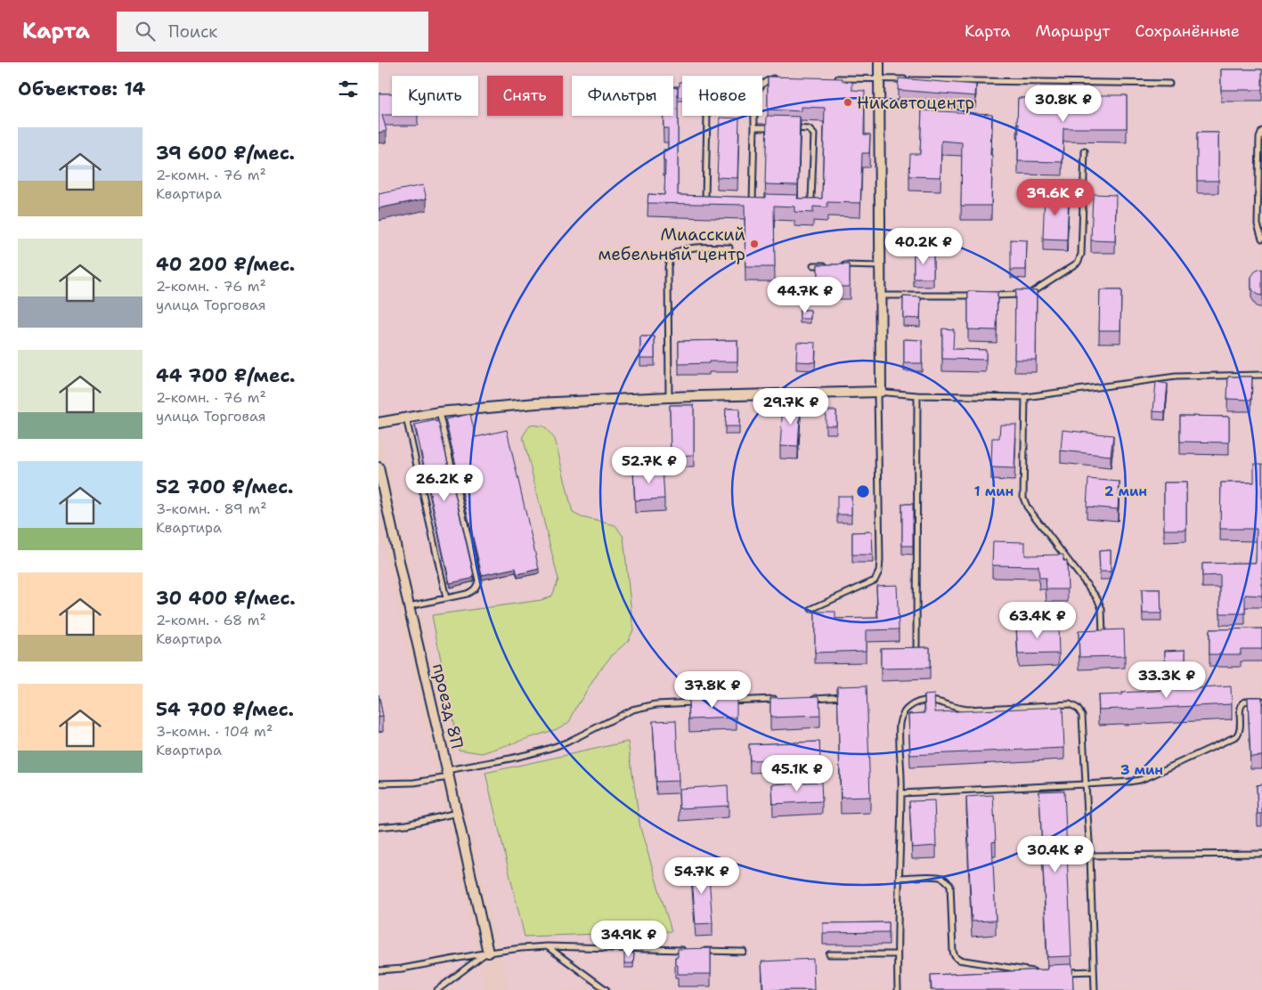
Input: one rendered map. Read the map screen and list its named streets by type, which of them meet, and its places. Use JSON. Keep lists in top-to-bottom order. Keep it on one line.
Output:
{"streets":{"street":["проезд 8П"]},"places":["Никавтоцентр","Миасский мебельный центр"],"page":{"header":"Карта","search":"Поиск","nav":["Карта","Маршрут","Сохранённые"],"heading":"Объектов: 14","chip":["Купить","Снять","Фильтры","Новое"],"price":["30.8K ₽","39.6K ₽","40.2K ₽","44.7K ₽","29.7K ₽","52.7K ₽","26.2K ₽","63.4K ₽","33.3K ₽","37.8K ₽","45.1K ₽","30.4K ₽","54.7K ₽","34.9K ₽"],"list":[{"name":"39 600 ₽/мес.","note":"2-комн. · 76 m² · Квартира"},{"name":"40 200 ₽/мес.","note":"2-комн. · 76 m² · улица Торговая"},{"name":"44 700 ₽/мес.","note":"2-комн. · 76 m² · улица Торговая"},{"name":"52 700 ₽/мес.","note":"3-комн. · 89 m² · Квартира"},{"name":"30 400 ₽/мес.","note":"2-комн. · 68 m² · Квартира"},{"name":"54 700 ₽/мес.","note":"3-комн. · 104 m² · Квартира"}]},"rings":["1 мин","2 мин","3 мин"]}
